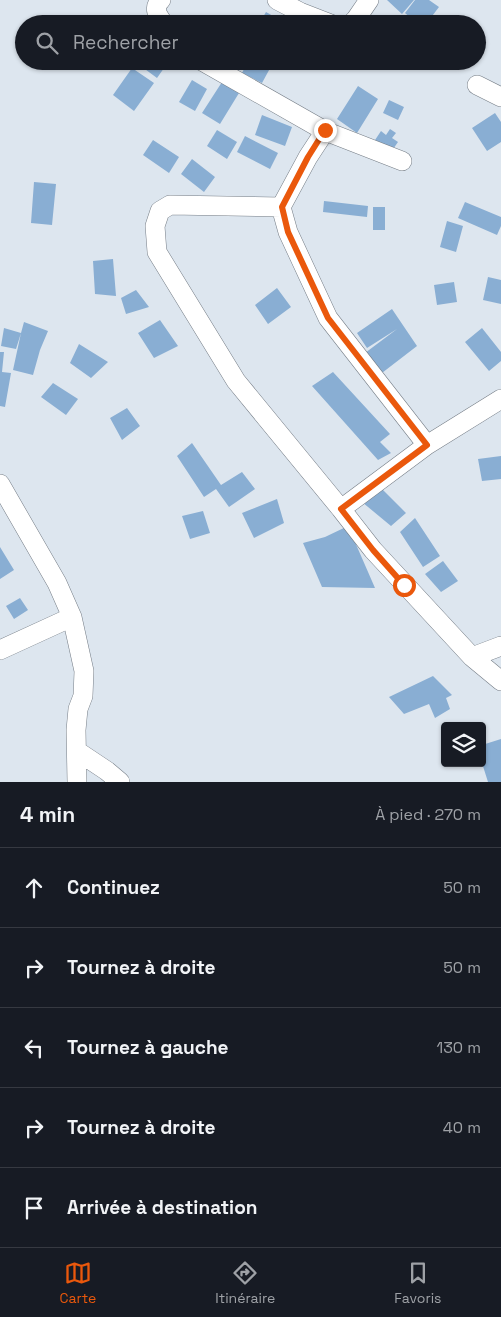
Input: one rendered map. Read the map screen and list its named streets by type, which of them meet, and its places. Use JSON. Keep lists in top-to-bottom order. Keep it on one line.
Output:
{"page":{"search":"Rechercher","heading":["4 min","À pied · 270 m"],"list":[["Continuez","50 m"],["Tournez à droite","50 m"],["Tournez à gauche","130 m"],["Tournez à droite","40 m"],"Arrivée à destination"],"nav":["Carte","Itinéraire","Favoris"]}}
